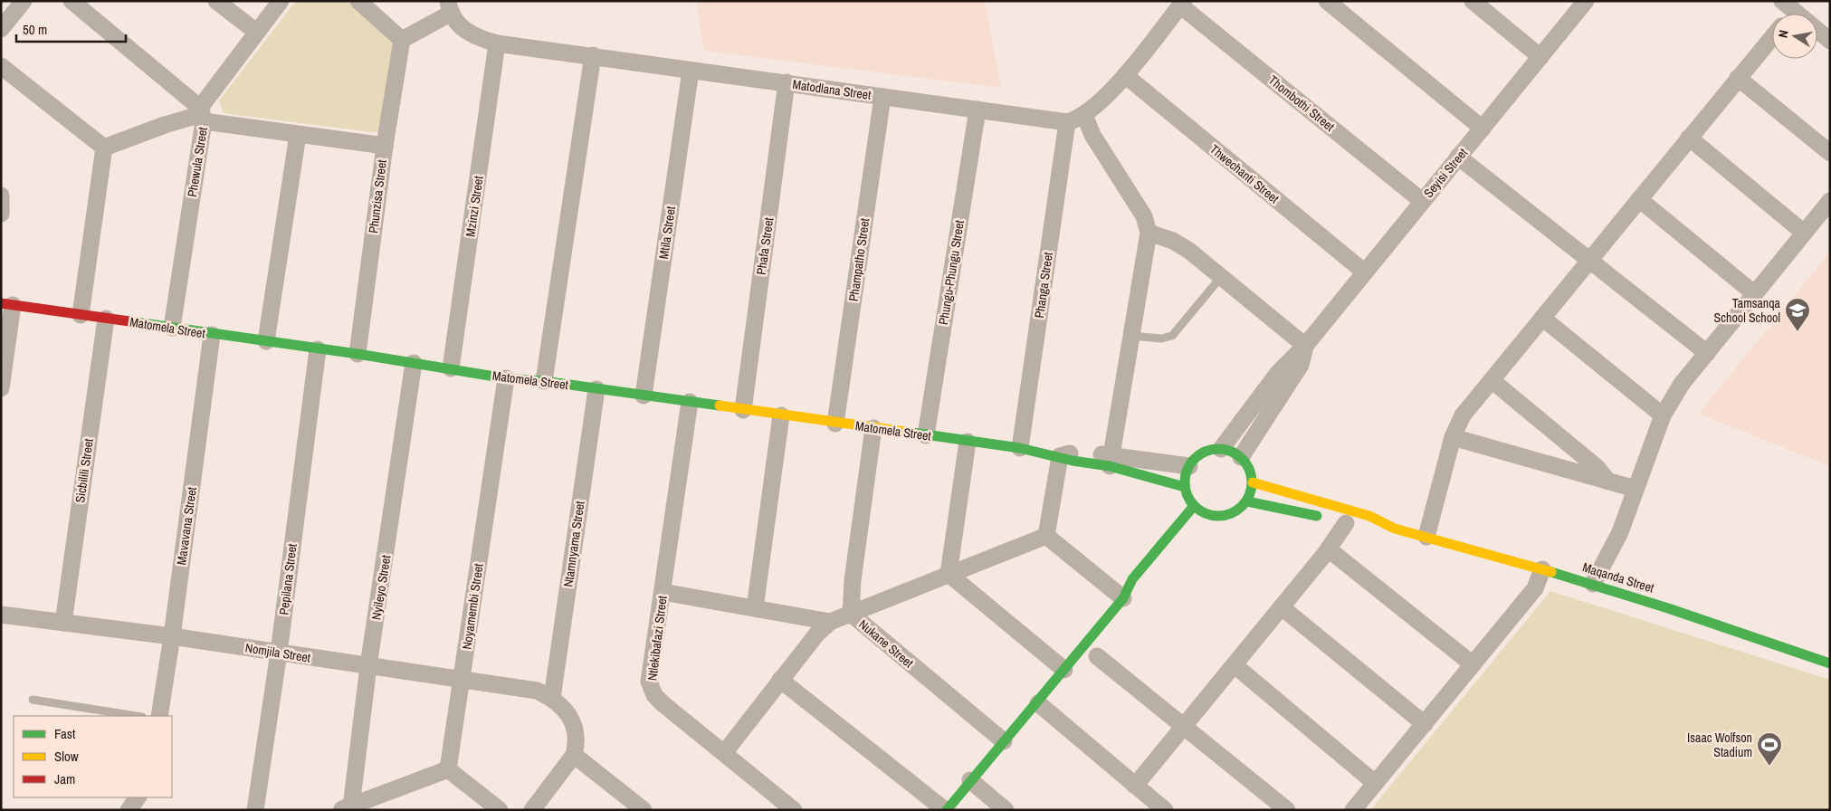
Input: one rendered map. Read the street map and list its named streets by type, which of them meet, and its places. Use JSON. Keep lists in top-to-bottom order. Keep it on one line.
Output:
{"streets":{"street":["Matodlana Street","Thombothi Street","Phewula Street","Seyisi Street","Thwechanti Street","Phunzisa Street","Mzinzi Street","Mtila Street","Phafa Street","Phampatho Street","Phungu-Phungu Street","Phanga Street","Matomela Street","Sicbilili Street","Mavavana Street","Ntamnyama Street","Maqanda Street","Pepilana Street","Nyileyo Street","Noyamembi Street","Ntlekibafazi Street","Nukane Street","Nomjila Street"]},"crossings":[["Matodlana Street","Mzinzi Street"],["Matodlana Street","Mtila Street"],["Matodlana Street","Phafa Street"],["Matodlana Street","Phampatho Street"],["Matodlana Street","Phungu-Phungu Street"],["Matodlana Street","Phanga Street"],["Thombothi Street","Seyisi Street"],["Phewula Street","Matomela Street"],["Seyisi Street","Thwechanti Street"],["Seyisi Street","Matomela Street"],["Seyisi Street","Maqanda Street"],["Phunzisa Street","Matomela Street"],["Mzinzi Street","Matomela Street"],["Mtila Street","Matomela Street"],["Phafa Street","Matomela Street"],["Phampatho Street","Matomela Street"],["Phungu-Phungu Street","Matomela Street"],["Phanga Street","Matomela Street"],["Matomela Street","Sicbilili Street"],["Matomela Street","Mavavana Street"],["Matomela Street","Ntamnyama Street"],["Matomela Street","Maqanda Street"],["Matomela Street","Pepilana Street"],["Matomela Street","Nyileyo Street"],["Matomela Street","Noyamembi Street"],["Matomela Street","Ntlekibafazi Street"],["Matomela Street","Nukane Street"],["Sicbilili Street","Nomjila Street"],["Mavavana Street","Nomjila Street"],["Ntamnyama Street","Nomjila Street"],["Pepilana Street","Nomjila Street"],["Nyileyo Street","Nomjila Street"],["Noyamembi Street","Nomjila Street"]],"places":{"school or university":["Tamsanqa School School"],"sports":["Isaac Wolfson Stadium"]},"legend":["Fast","Slow","Jam"],"scale_bar":"50 m","north":"left"}
